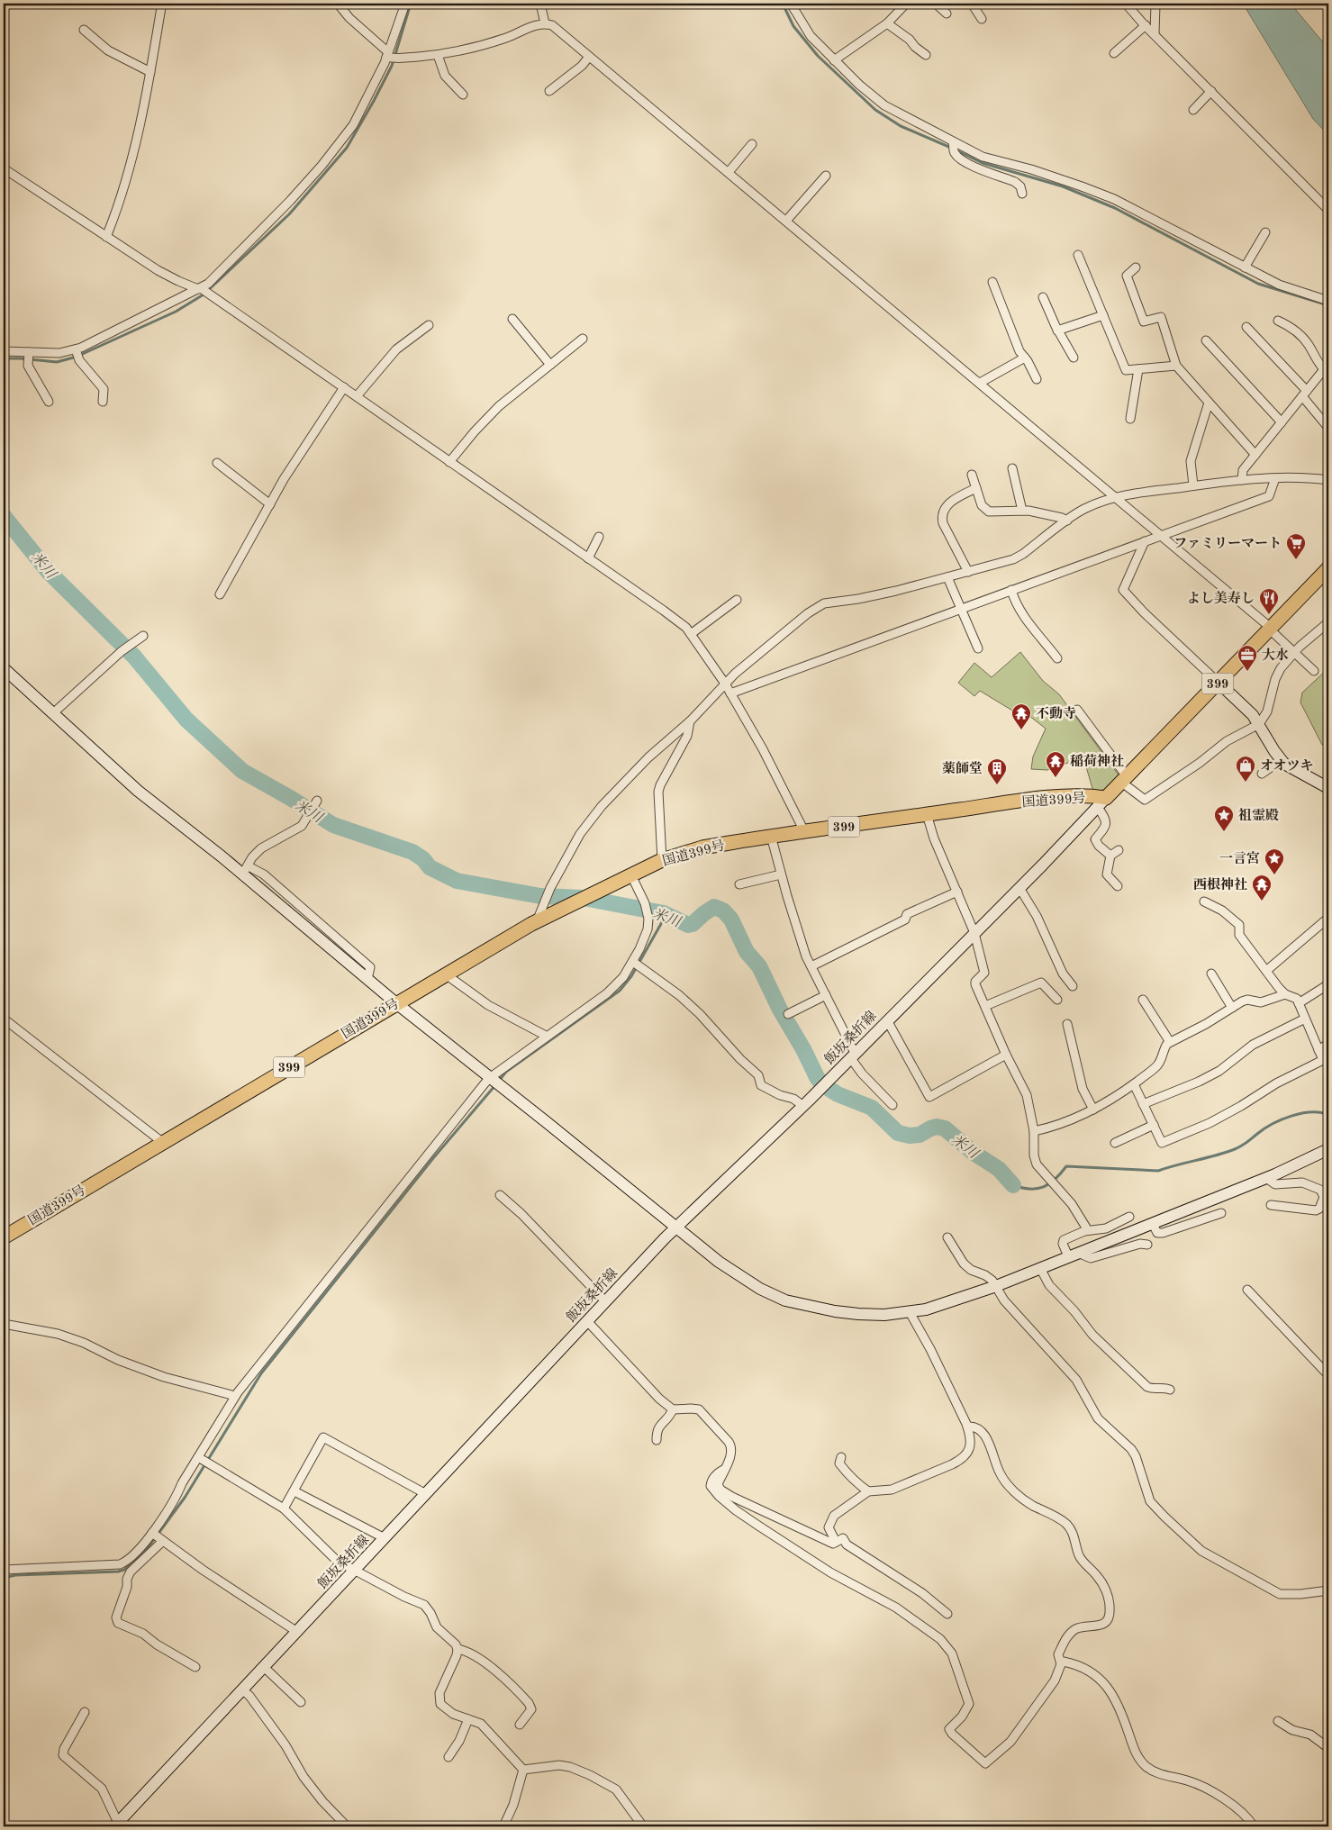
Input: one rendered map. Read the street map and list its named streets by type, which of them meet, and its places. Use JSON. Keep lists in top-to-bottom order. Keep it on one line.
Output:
{"streets":{"highway":["399","国道399号"],"street":["飯坂桑折線"]},"crossings":[["国道399号","飯坂桑折線"]],"water":["米川"],"places":{"supermarket":["ファミリーマート"],"restaurant":["よし美寿し"],"office":["大水"],"temple":["不動寺","稲荷神社","西根神社"],"shop":["オオツキ"],"building":["薬師堂"],"place":["祖霊殿","一言宮"]}}
